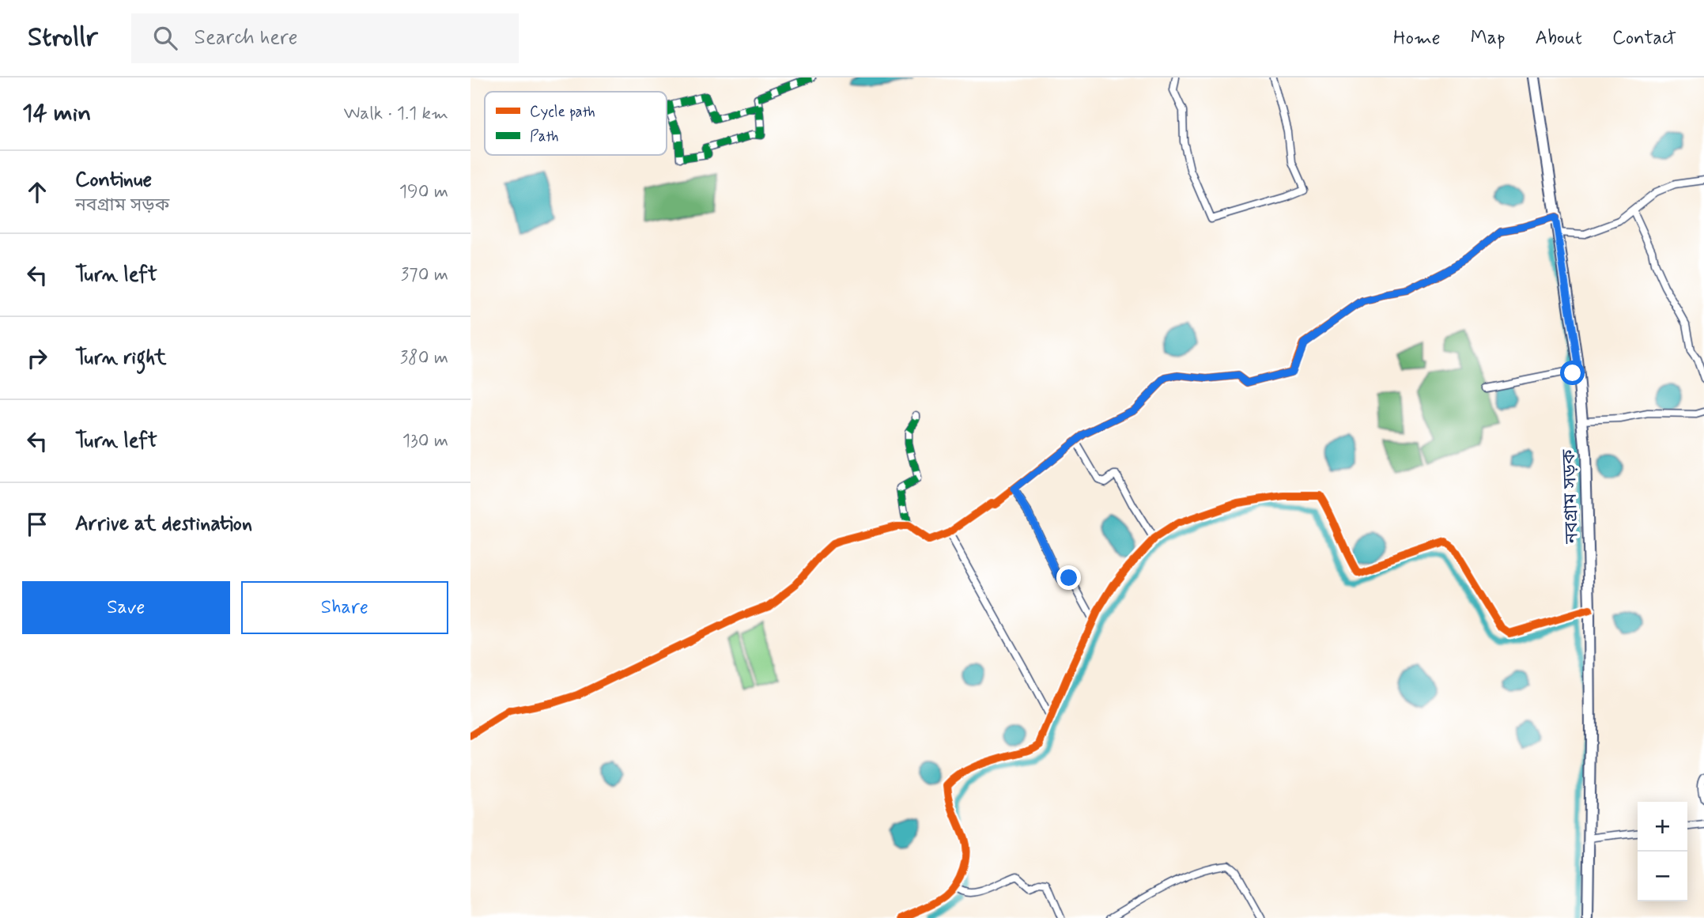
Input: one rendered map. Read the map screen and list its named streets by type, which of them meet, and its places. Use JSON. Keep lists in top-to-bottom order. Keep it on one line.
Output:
{"streets":{"main road":["নবগ্রাম সড়ক"]},"legend":["Cycle path","Path"],"page":{"header":"Strollr","search":"Search here","nav":["Home","Map","About","Contact"],"heading":["14 min","Walk · 1.1 km"],"list":[["Continue","নবগ্রাম সড়ক","190 m"],["Turn left","370 m"],["Turn right","380 m"],["Turn left","130 m"],"Arrive at destination"],"buttons":["Save","Share"],"map_buttons":["+","−"]}}
